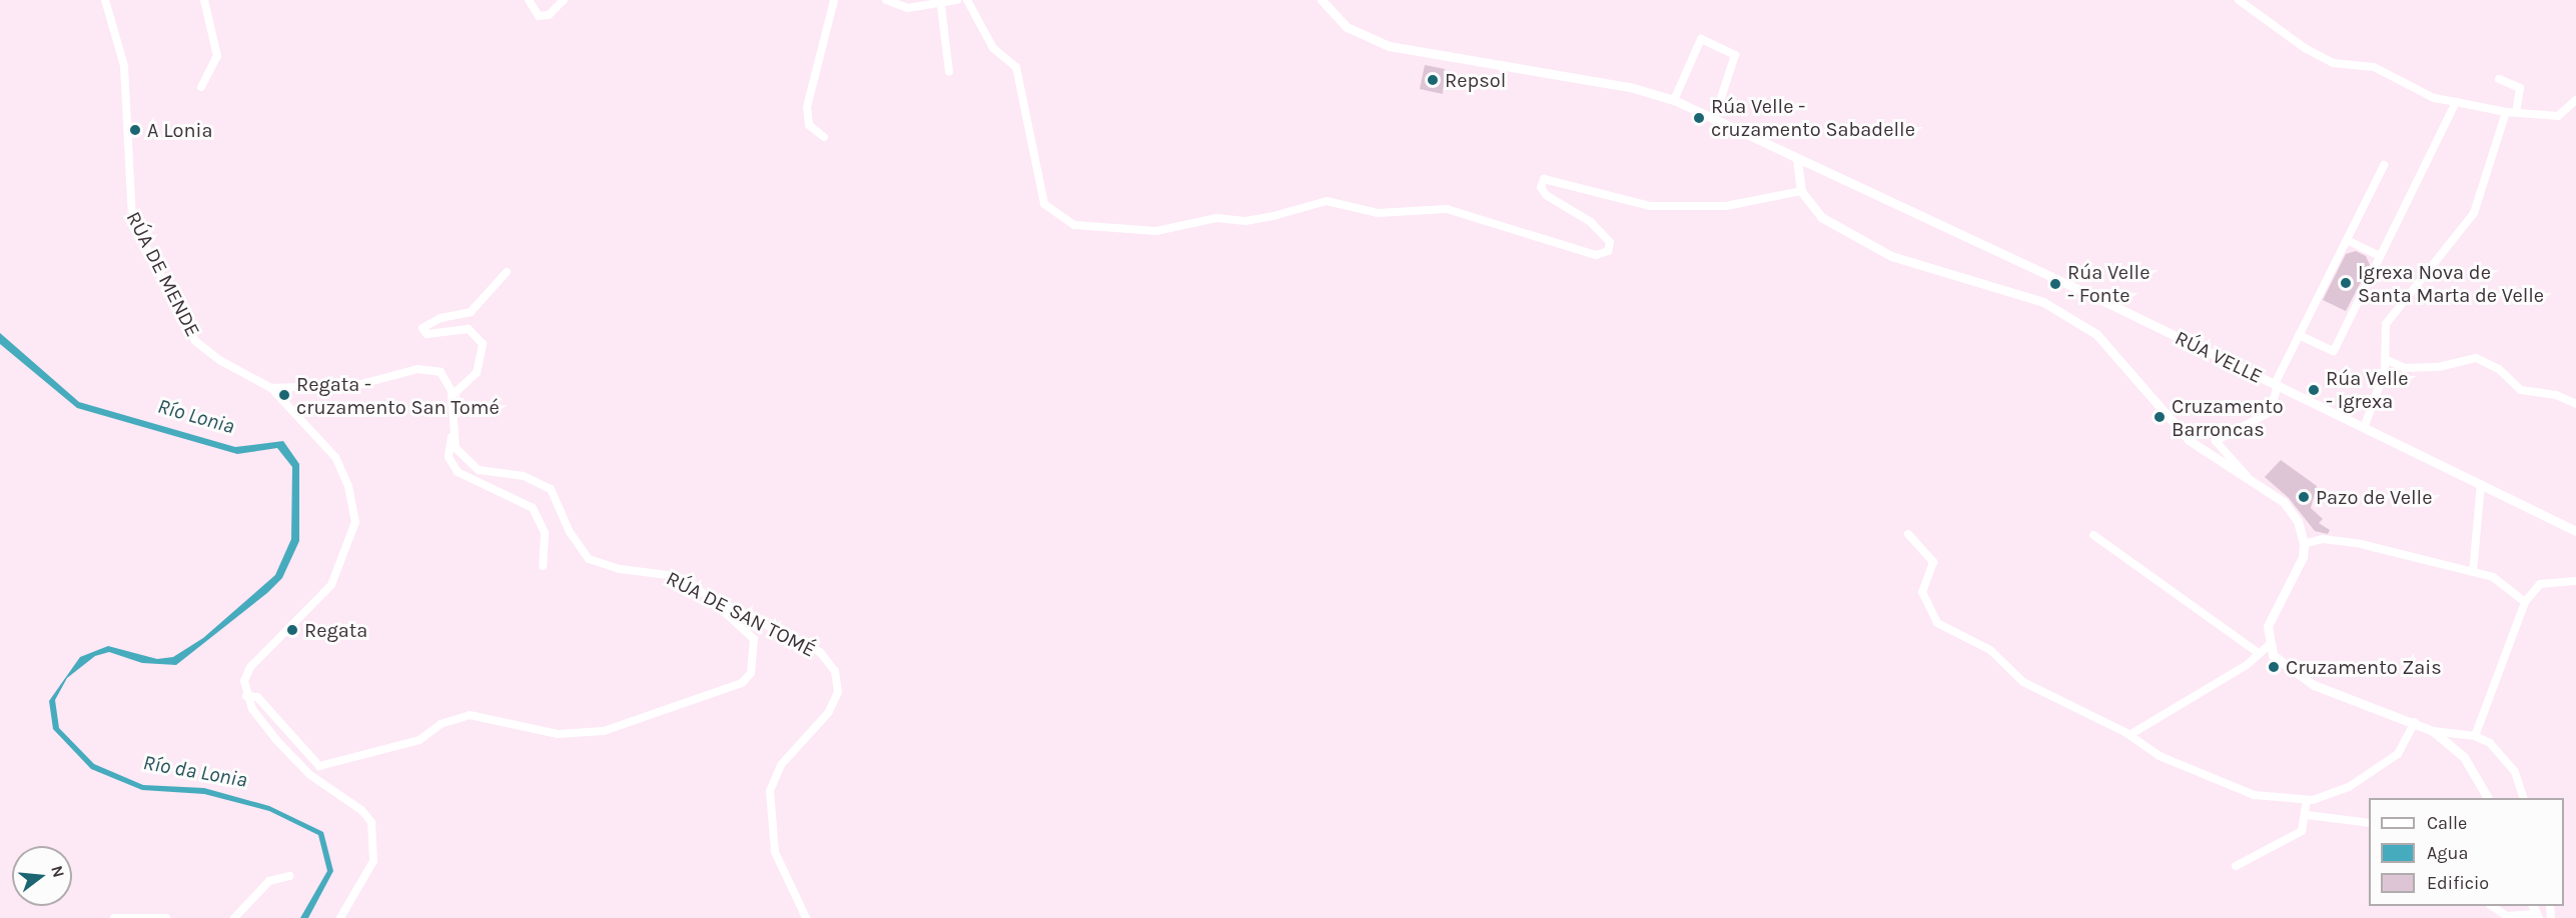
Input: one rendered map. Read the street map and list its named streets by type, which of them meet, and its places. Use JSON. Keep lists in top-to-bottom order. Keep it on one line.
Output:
{"streets":{"street":["RÚA DE MENDE","RÚA VELLE","RÚA DE SAN TOMÉ"]},"water":["Río Lonia","Río da Lonia"],"places":["Repsol","Rúa Velle - cruzamento Sabadelle","A Lonia","Igrexa Nova de Santa Marta de Velle","Rúa Velle - Fonte","Rúa Velle - Igrexa","Regata - cruzamento San Tomé","Cruzamento Barroncas","Pazo de Velle","Regata","Cruzamento Zais"],"legend":["Calle","Agua","Edificio"],"north":"right"}
